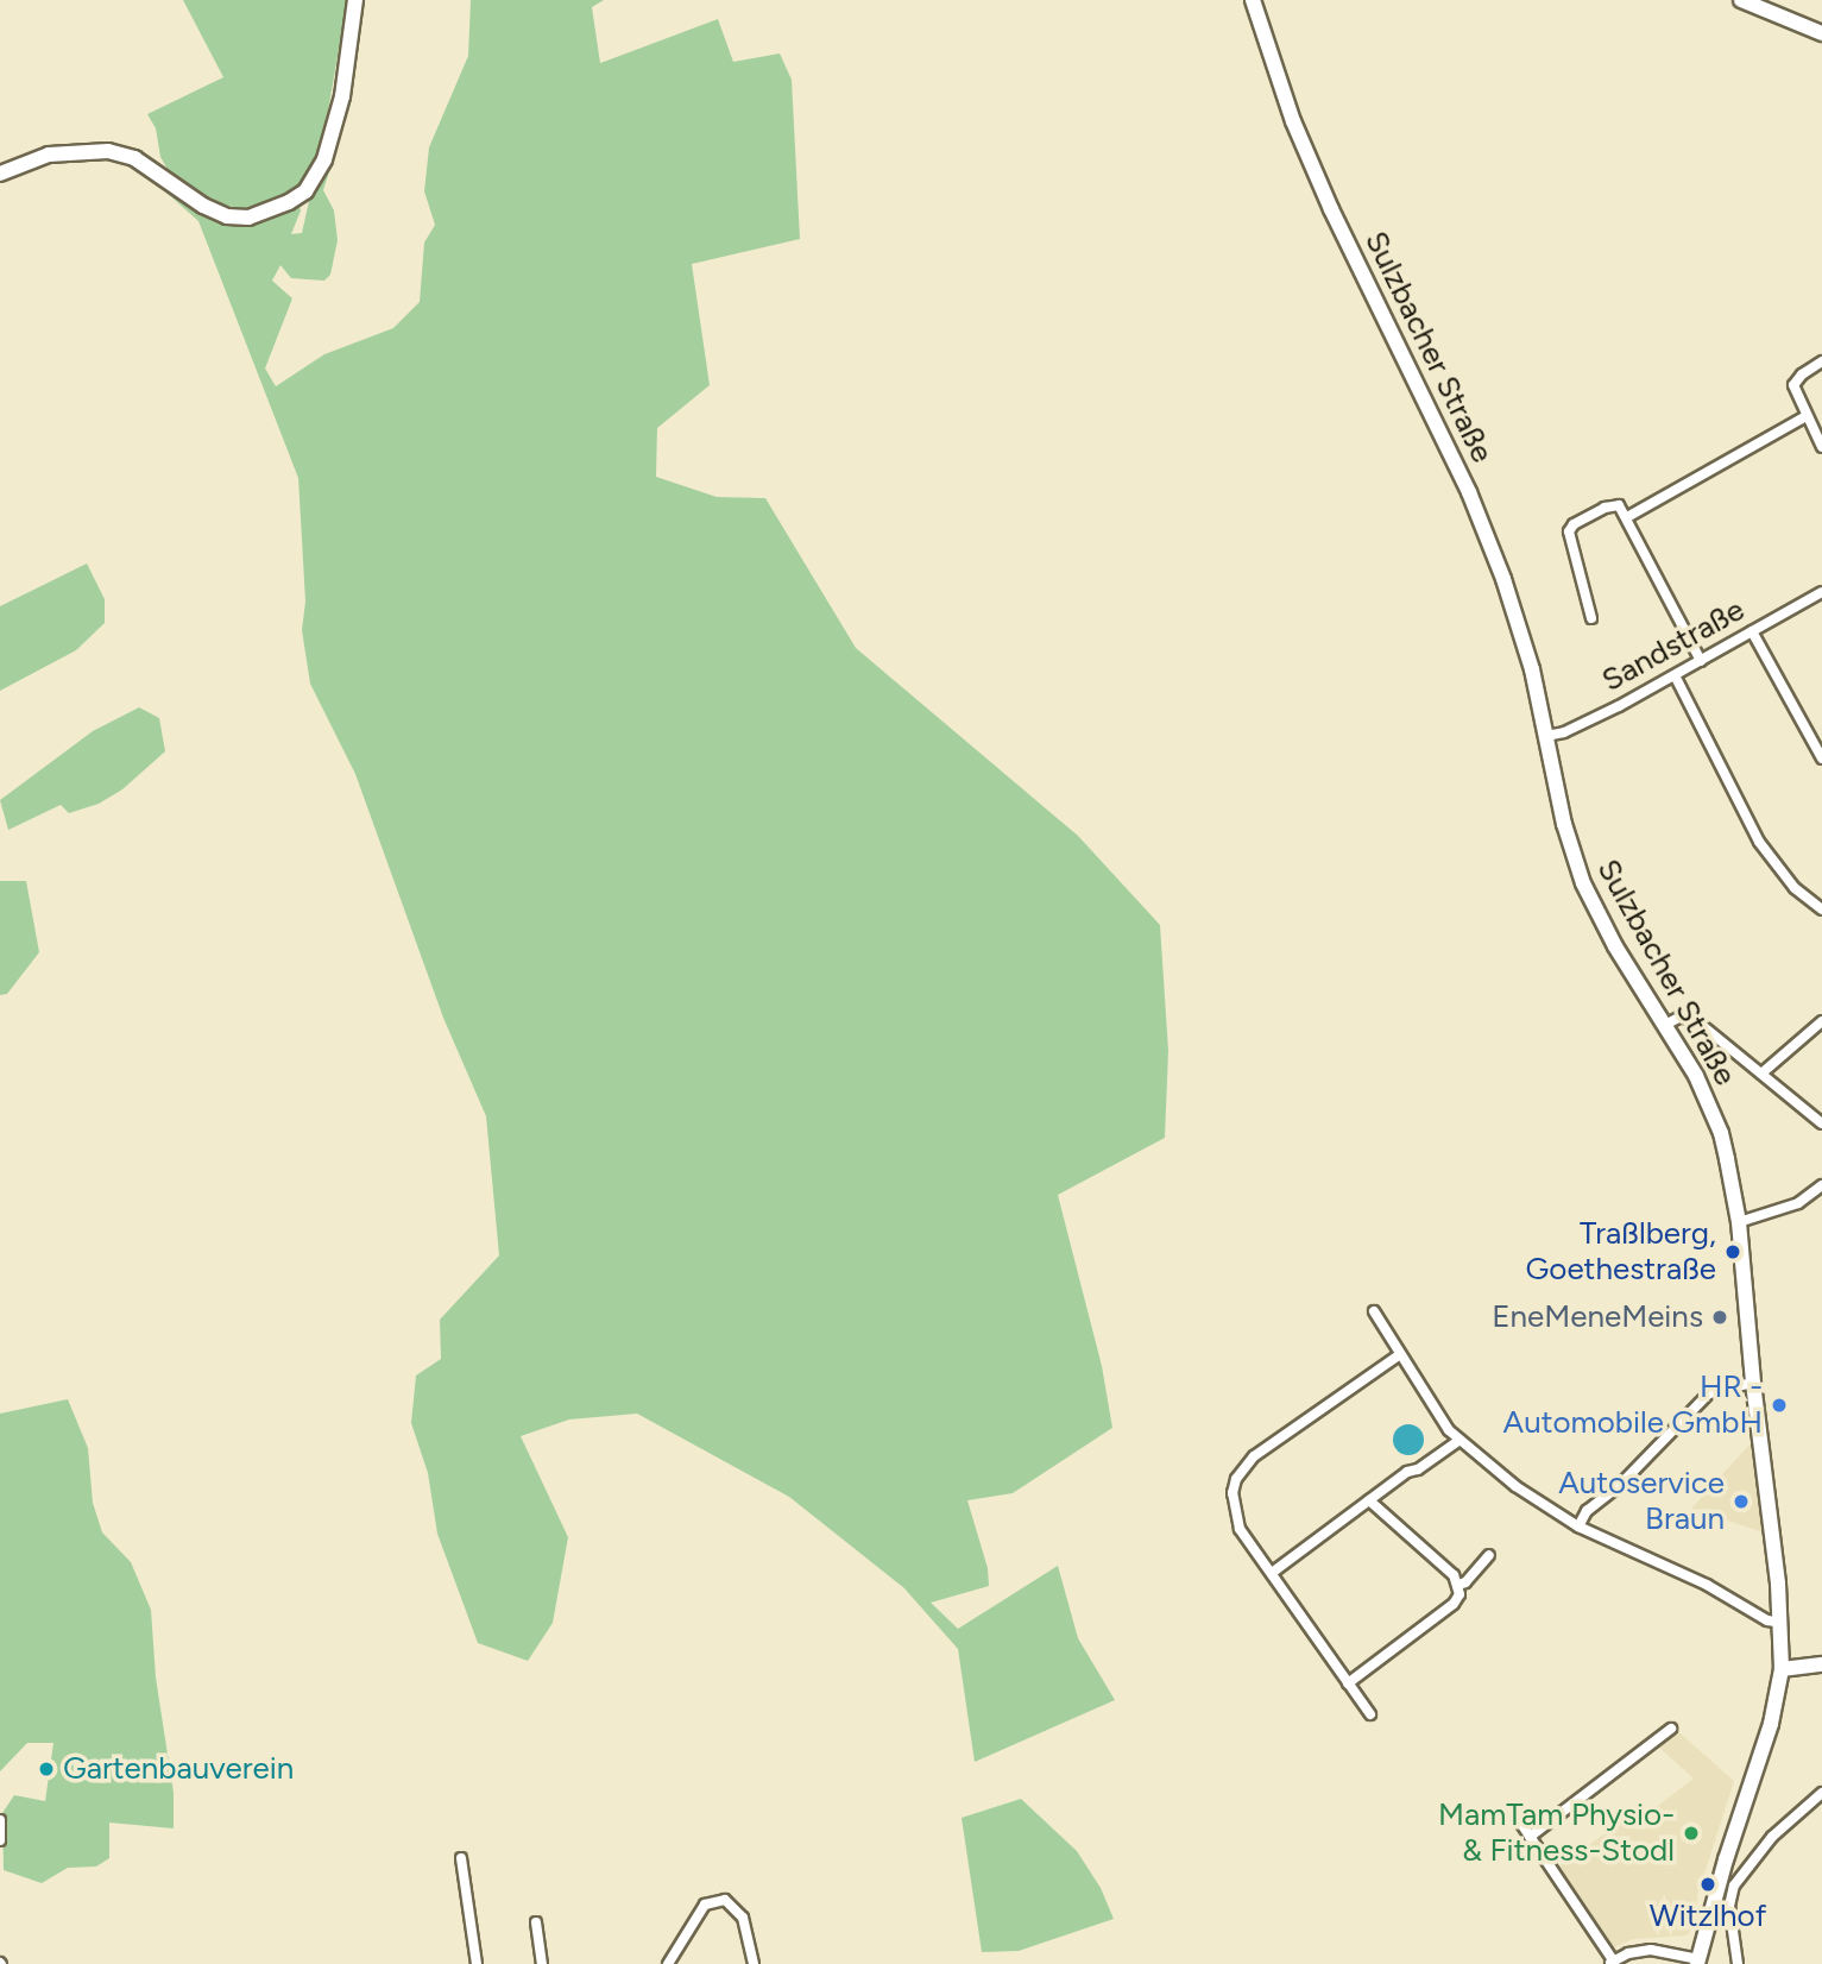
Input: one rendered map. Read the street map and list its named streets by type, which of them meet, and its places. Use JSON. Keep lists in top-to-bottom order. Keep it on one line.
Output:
{"streets":{"main road":["Sulzbacher Straße"],"street":["Sandstraße"]},"crossings":[["Sulzbacher Straße","Sandstraße"]],"places":["Traßlberg, Goethestraße","EneMeneMeins","HR - Automobile GmbH","Autoservice Braun","Gartenbauverein","MamTam Physio- & Fitness-Stodl","Witzlhof"]}
